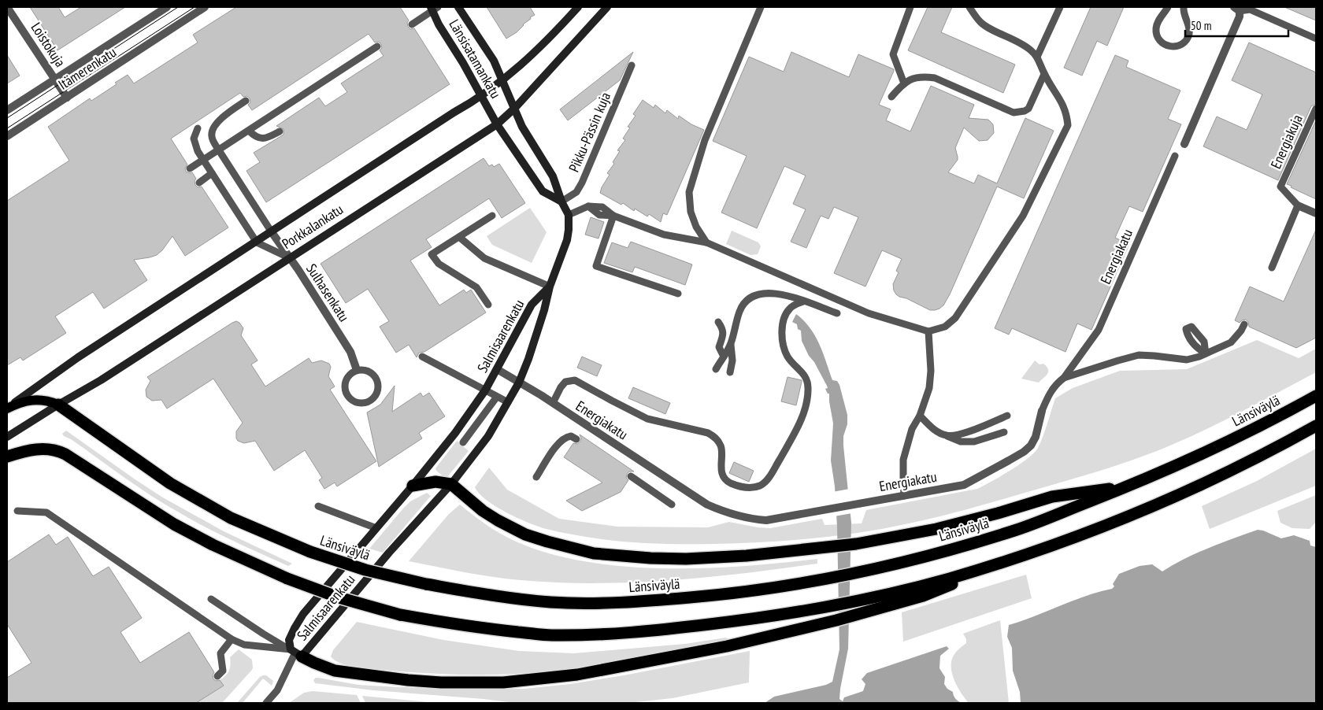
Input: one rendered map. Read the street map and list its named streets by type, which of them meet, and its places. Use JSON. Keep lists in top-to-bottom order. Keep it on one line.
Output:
{"streets":{"highway":["Länsiväylä"],"main road":["Länsisatamankatu","Porkkalankatu","Salmisaarenkatu"],"street":["Loistokuja","Itämerenkatu","Energiakatu","Sulhasenkatu"],"lane":["Pikku-Pässin kuja","Energiakuja"]},"crossings":[["Loistokuja","Itämerenkatu"],["Länsisatamankatu","Porkkalankatu"],["Porkkalankatu","Sulhasenkatu"],["Porkkalankatu","Länsiväylä"],["Energiakatu","Salmisaarenkatu"]],"scale_bar":"50 m"}
